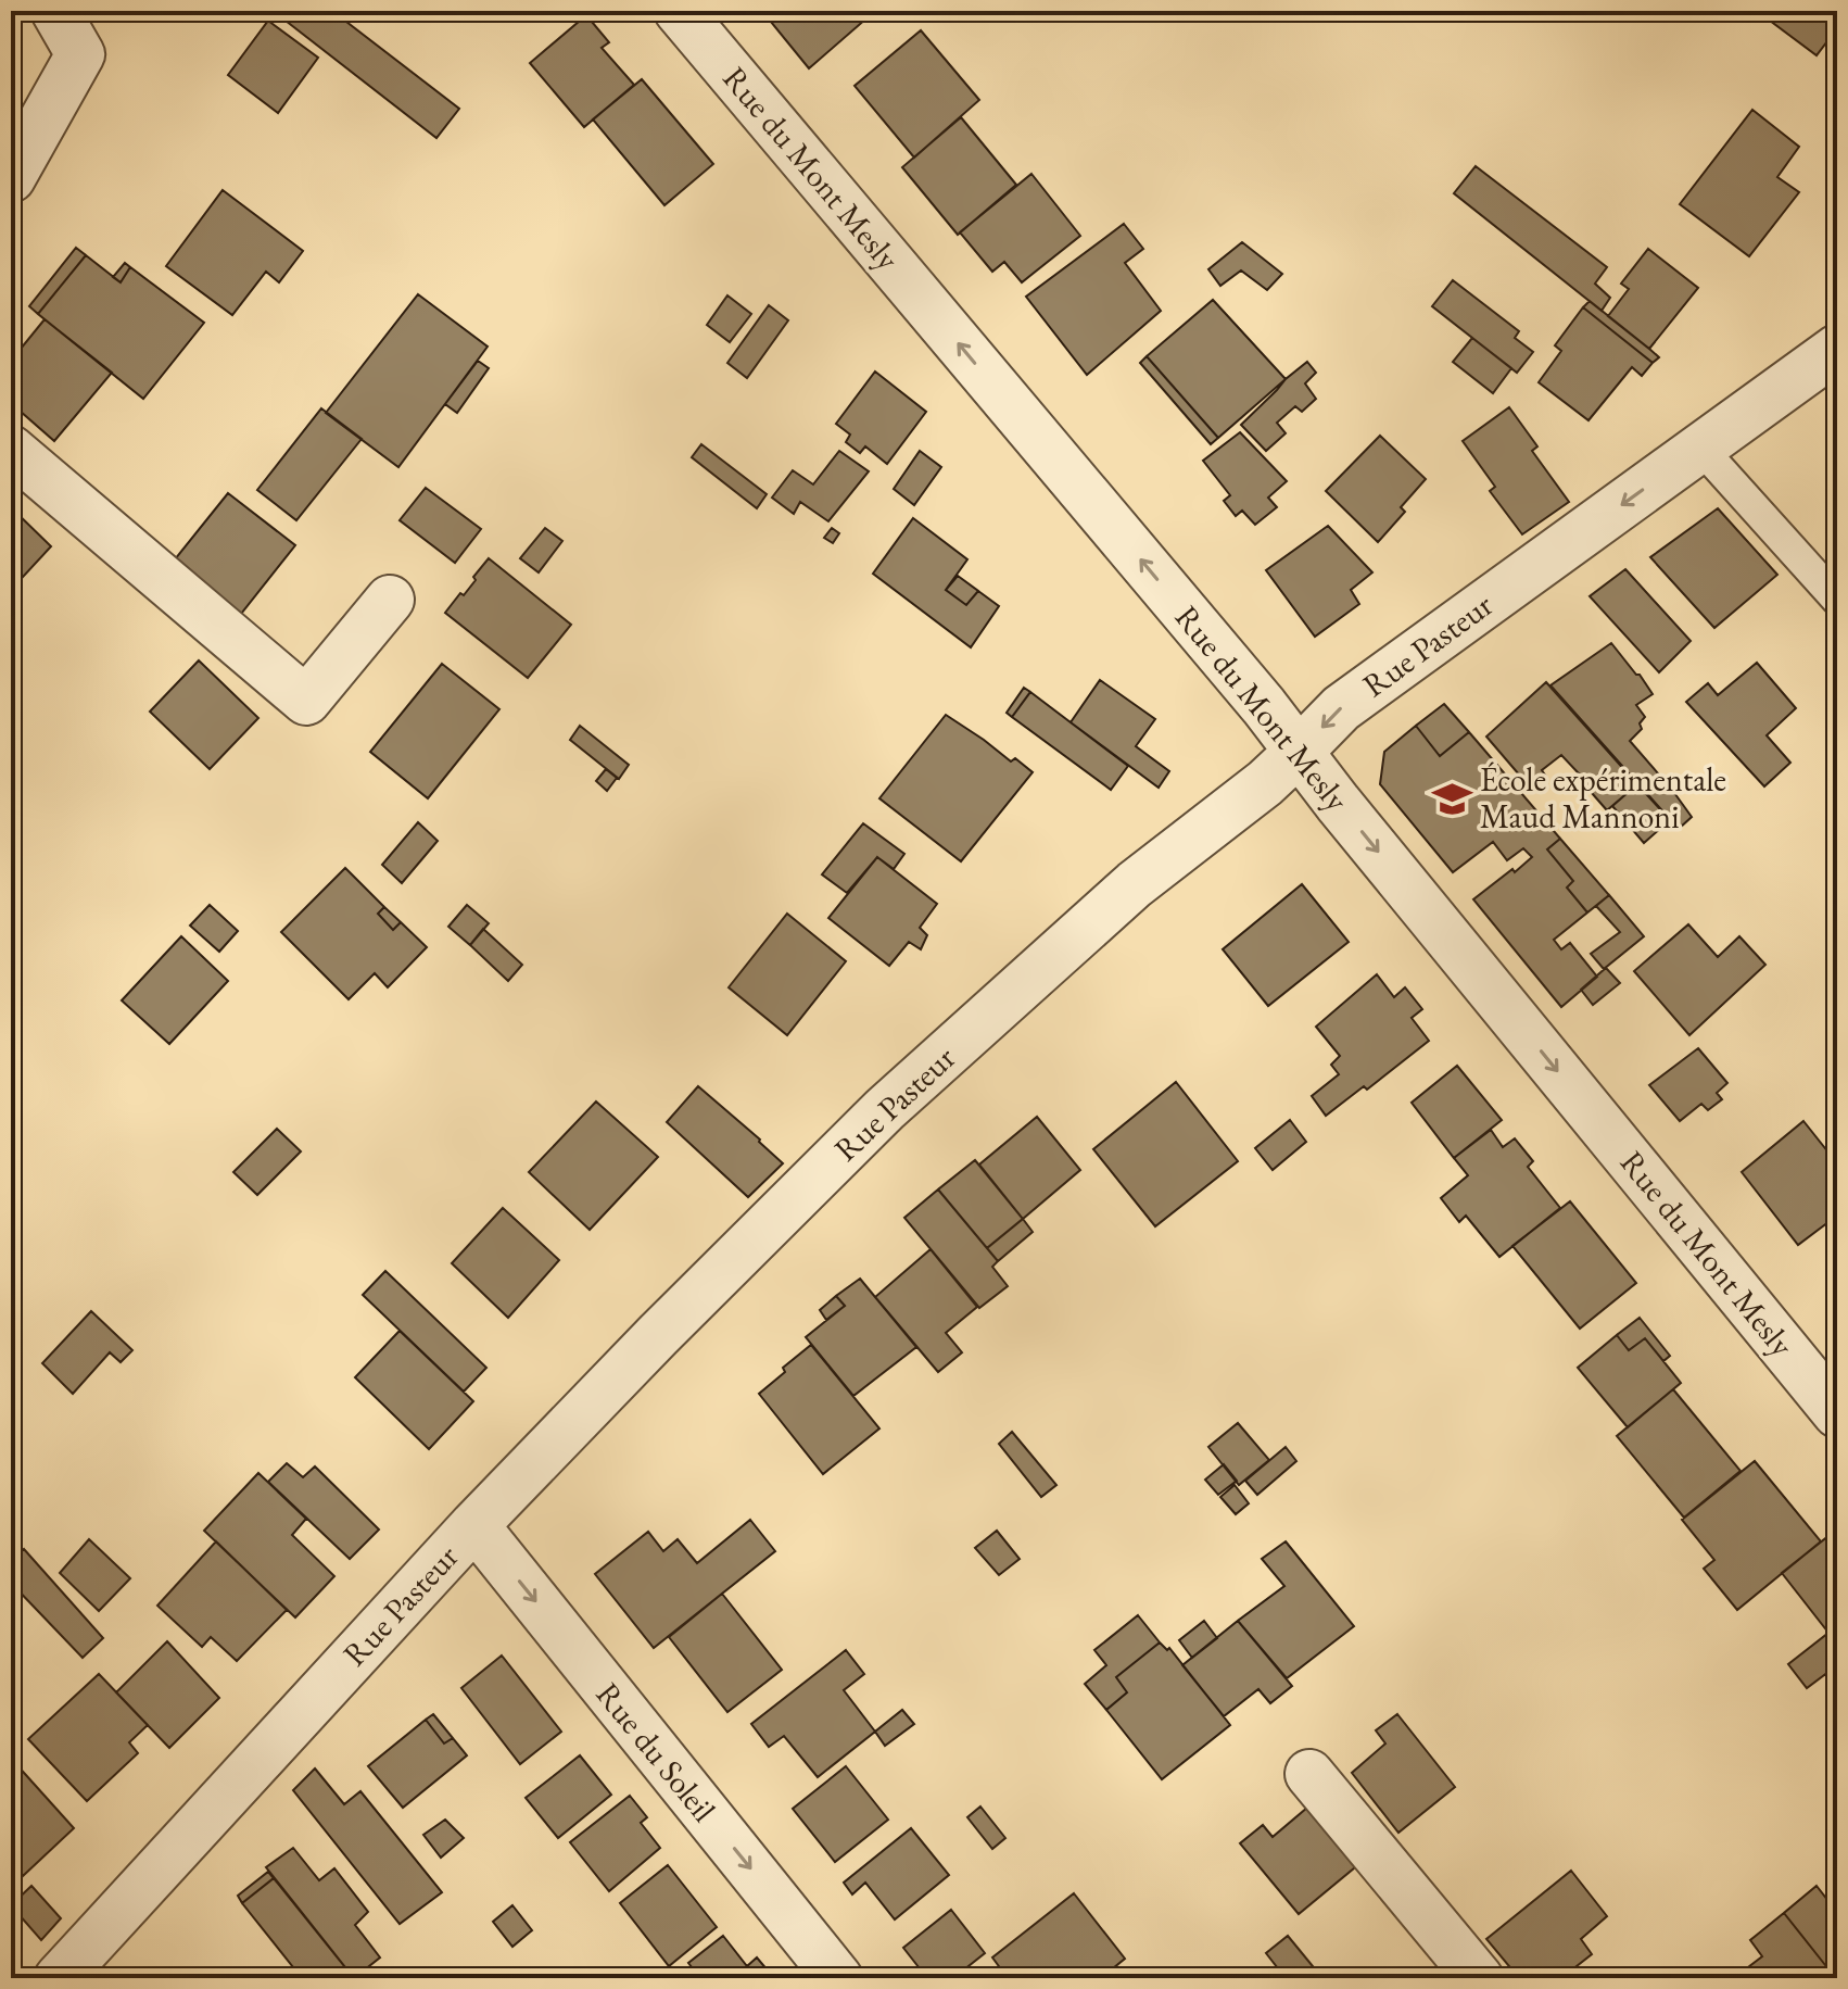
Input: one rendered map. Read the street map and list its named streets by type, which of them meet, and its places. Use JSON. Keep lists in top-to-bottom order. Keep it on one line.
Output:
{"streets":{"street":["Rue du Mont Mesly","Rue Pasteur","Rue du Soleil"]},"crossings":[["Rue du Mont Mesly","Rue Pasteur"],["Rue Pasteur","Rue du Soleil"]],"one_way":["Rue du Soleil"],"places":{"school or university":["École expérimentale Maud Mannoni"]}}
